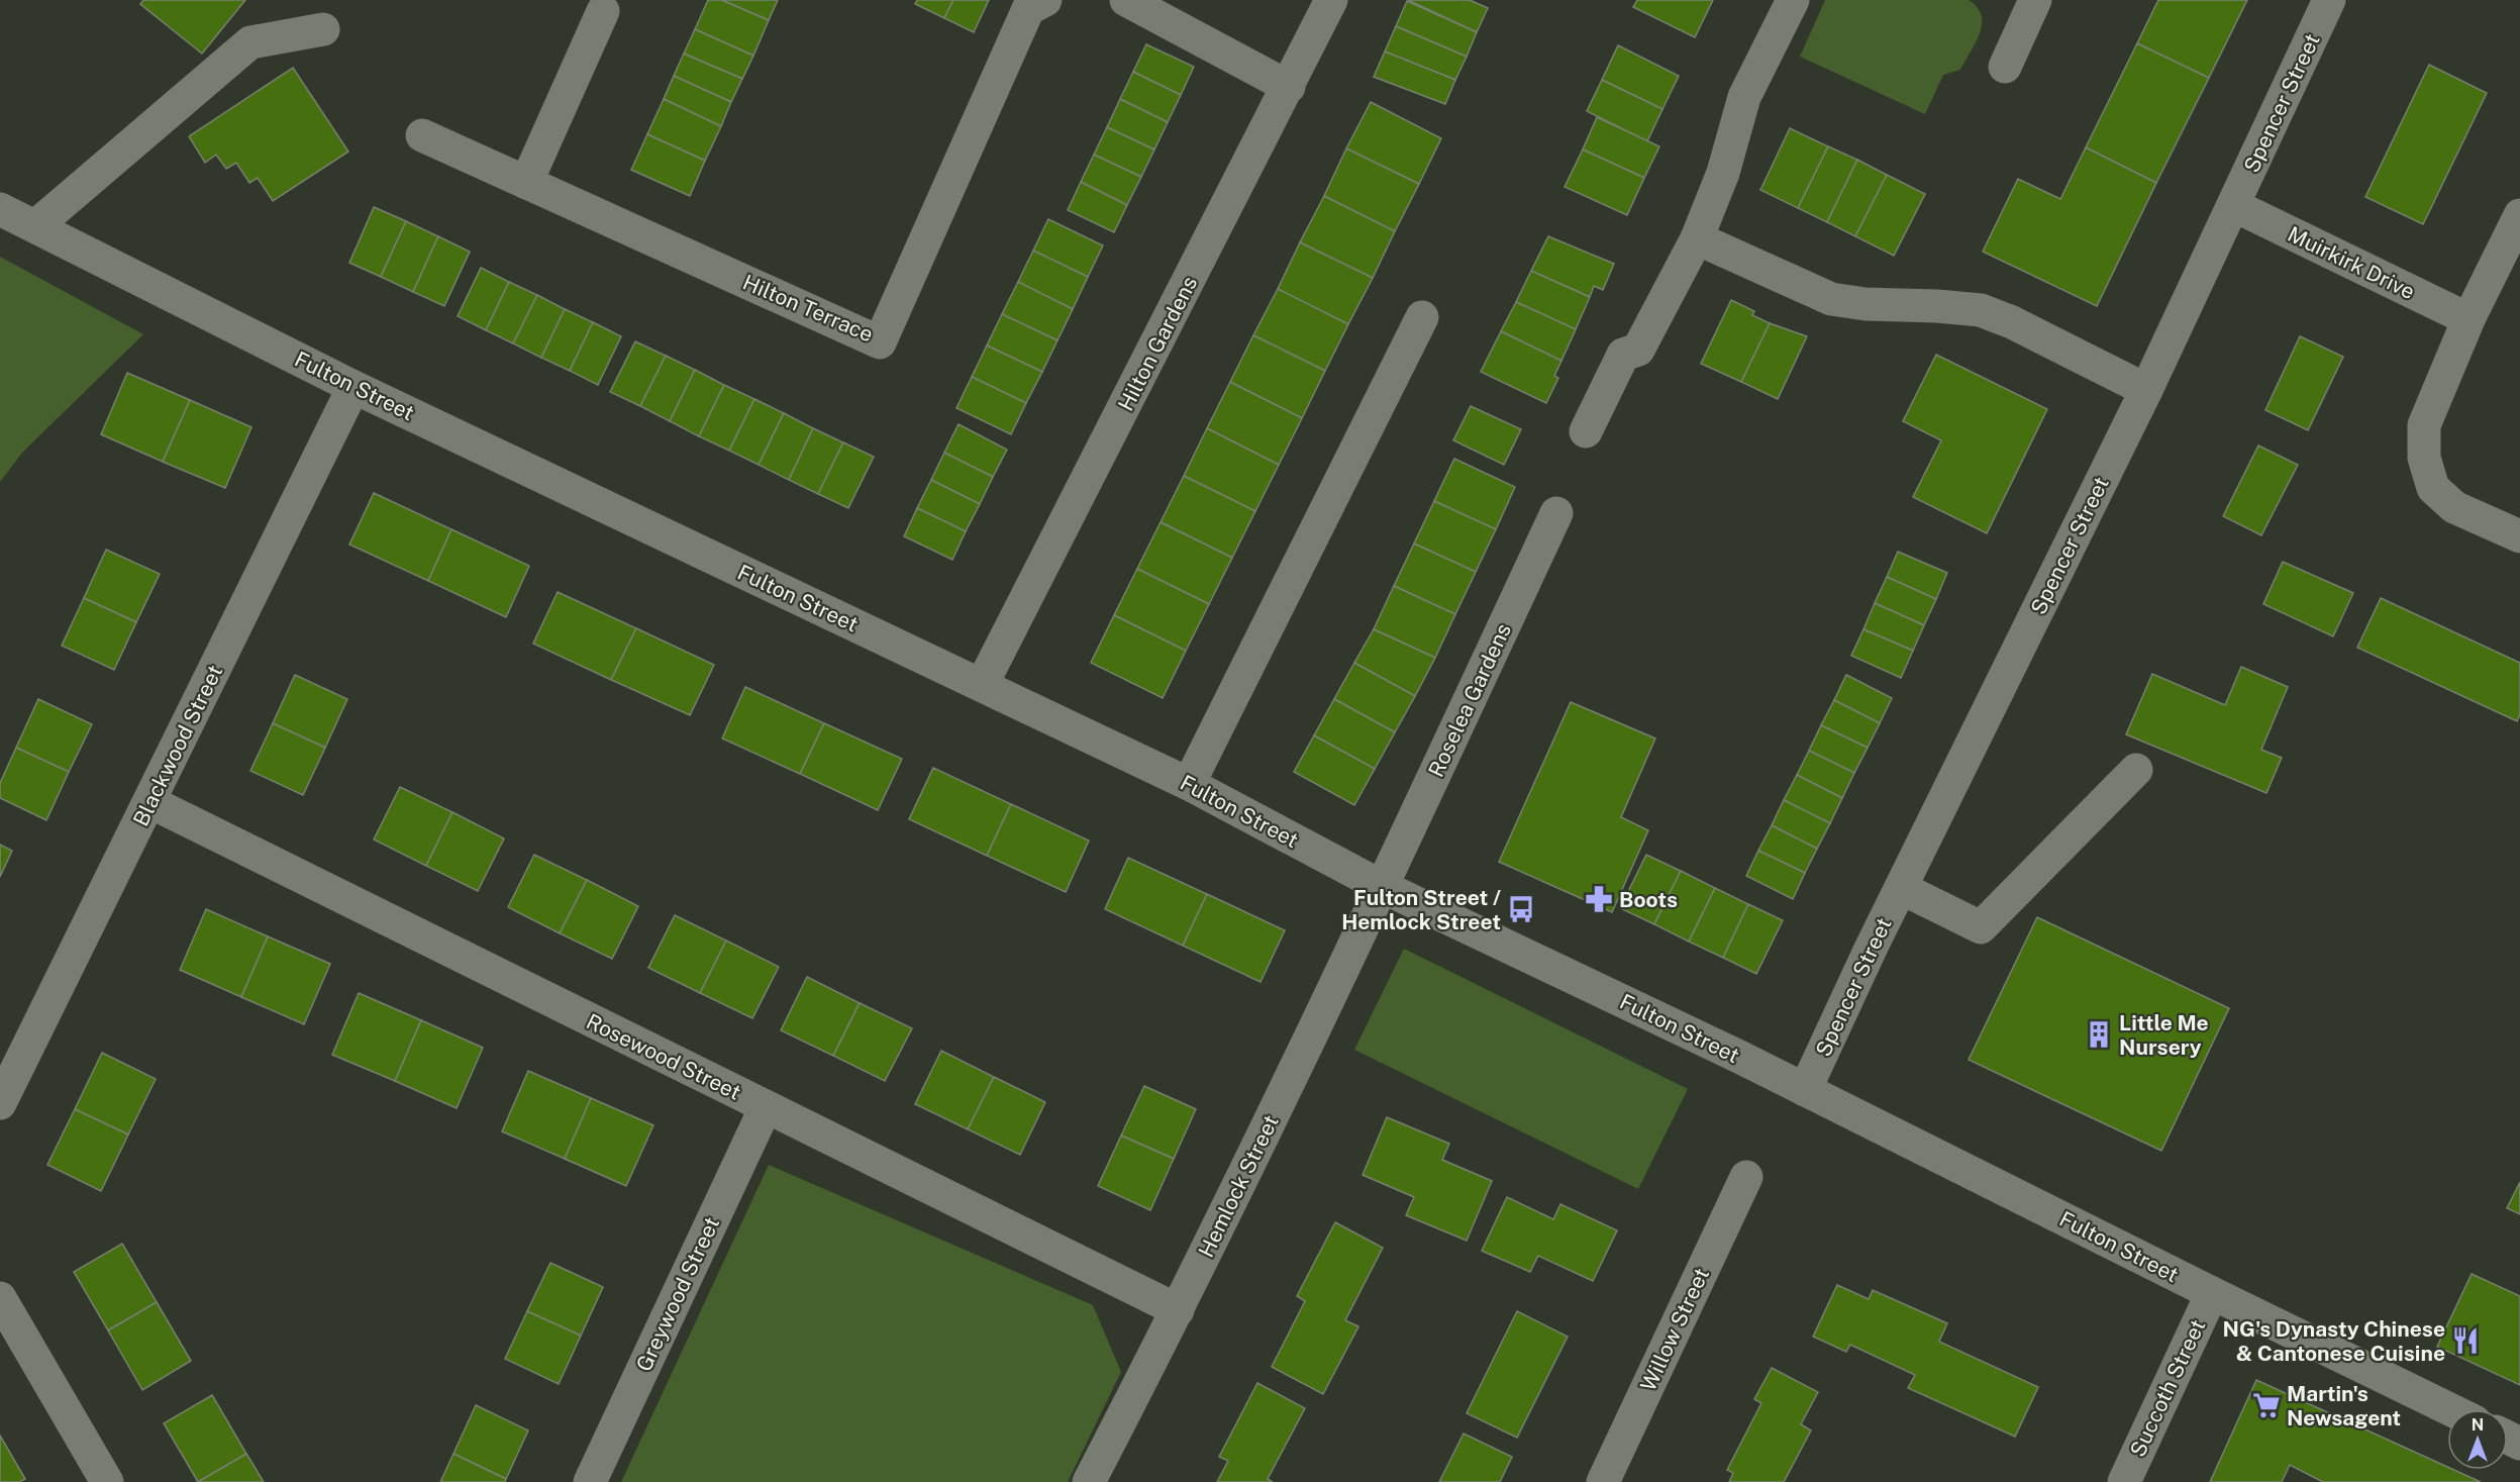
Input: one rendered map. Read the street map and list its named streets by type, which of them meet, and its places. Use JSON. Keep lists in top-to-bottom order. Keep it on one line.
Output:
{"streets":{"street":["Spencer Street","Muirkirk Drive","Hilton Terrace","Hilton Gardens","Fulton Street","Roselea Gardens","Blackwood Street","Rosewood Street","Hemlock Street","Greywood Street","Willow Street","Succoth Street"]},"crossings":[["Spencer Street","Muirkirk Drive"],["Spencer Street","Fulton Street"],["Hilton Gardens","Fulton Street"],["Fulton Street","Roselea Gardens"],["Fulton Street","Blackwood Street"],["Fulton Street","Hemlock Street"],["Fulton Street","Succoth Street"],["Roselea Gardens","Hemlock Street"],["Blackwood Street","Rosewood Street"],["Rosewood Street","Hemlock Street"],["Rosewood Street","Greywood Street"]],"places":{"pharmacy":["Boots"],"bus stop":["Fulton Street / Hemlock Street"],"building":["Little Me Nursery"],"restaurant":["NG's Dynasty Chinese & Cantonese Cuisine"],"supermarket":["Martin's Newsagent"]},"north":"top"}
